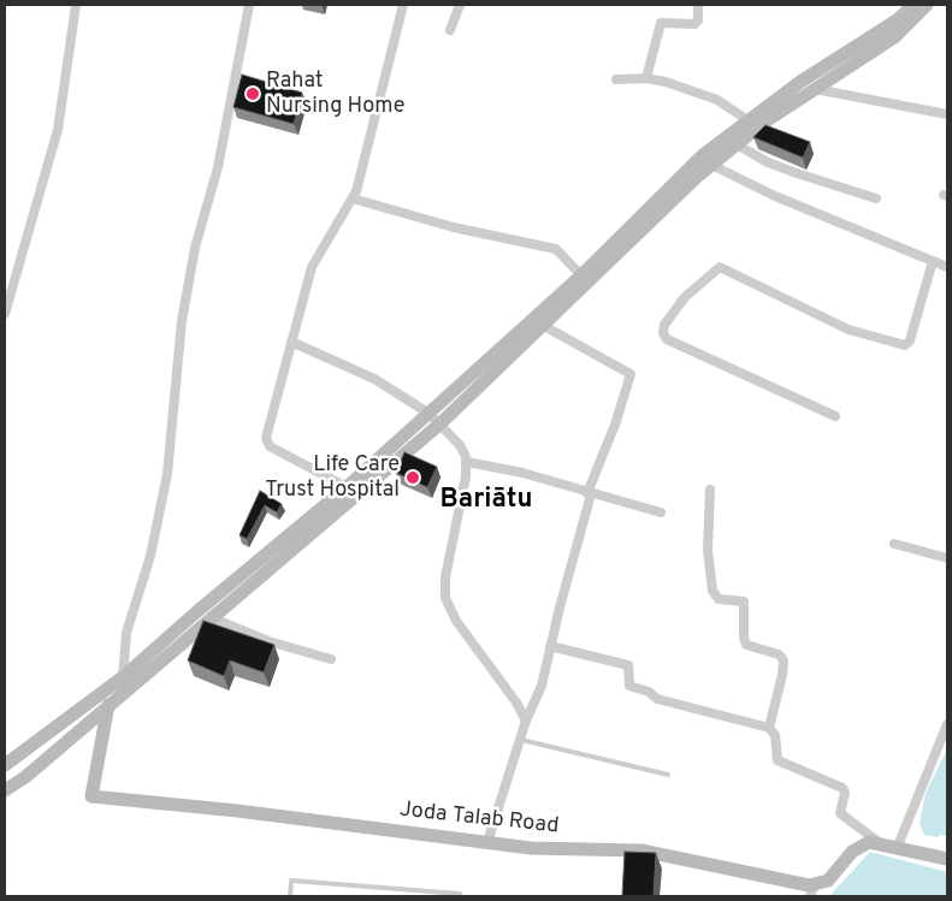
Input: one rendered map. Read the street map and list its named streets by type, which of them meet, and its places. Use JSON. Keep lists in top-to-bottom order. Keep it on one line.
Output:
{"streets":{"main road":["Joda Talab Road"]},"districts":["Bariātu"],"places":["Rahat Nursing Home","Life Care Trust Hospital"]}
